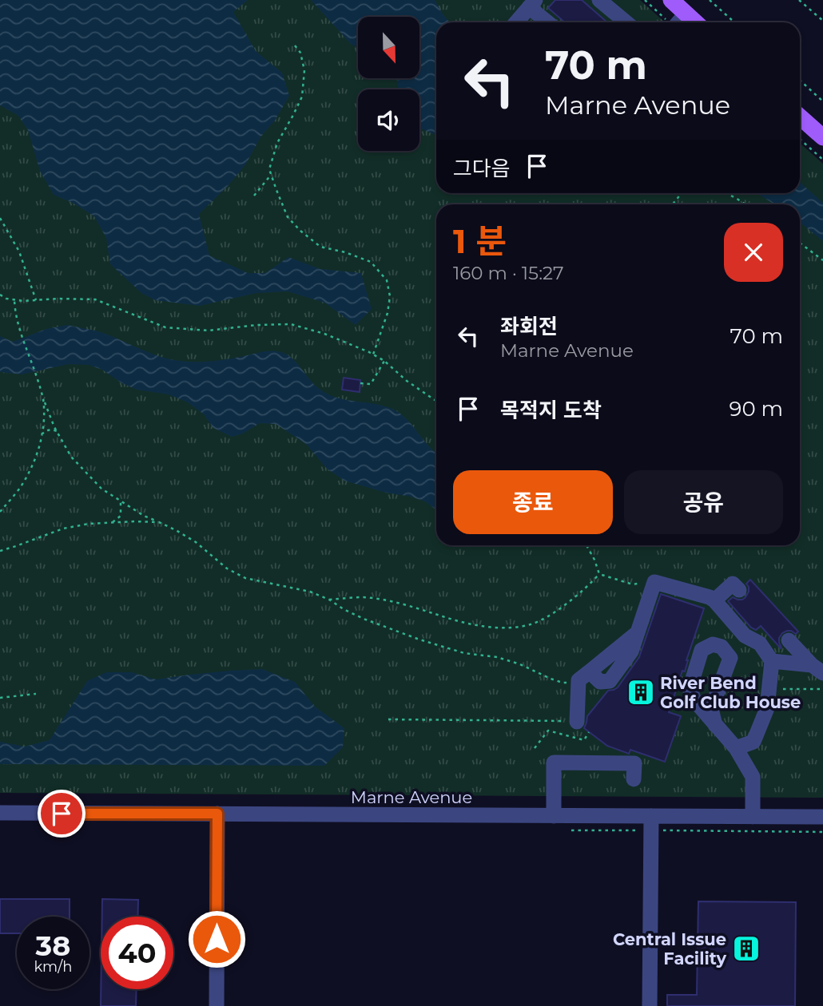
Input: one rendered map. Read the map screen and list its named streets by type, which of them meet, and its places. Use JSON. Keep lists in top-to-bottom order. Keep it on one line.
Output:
{"streets":{"street":["Marne Avenue"]},"places":{"building":["River Bend Golf Club House","Central Issue Facility"]},"north":"bottom","page":{"turn":["70 m","Marne Avenue"],"then":"그다음","heading":["1 분","160 m · 15:27"],"list":[{"name":"좌회전","note":"Marne Avenue","value":"70 m"},{"name":"목적지 도착","value":"90 m"}],"buttons":["종료","공유"],"speed":"38 km/h","limit":"40"}}
